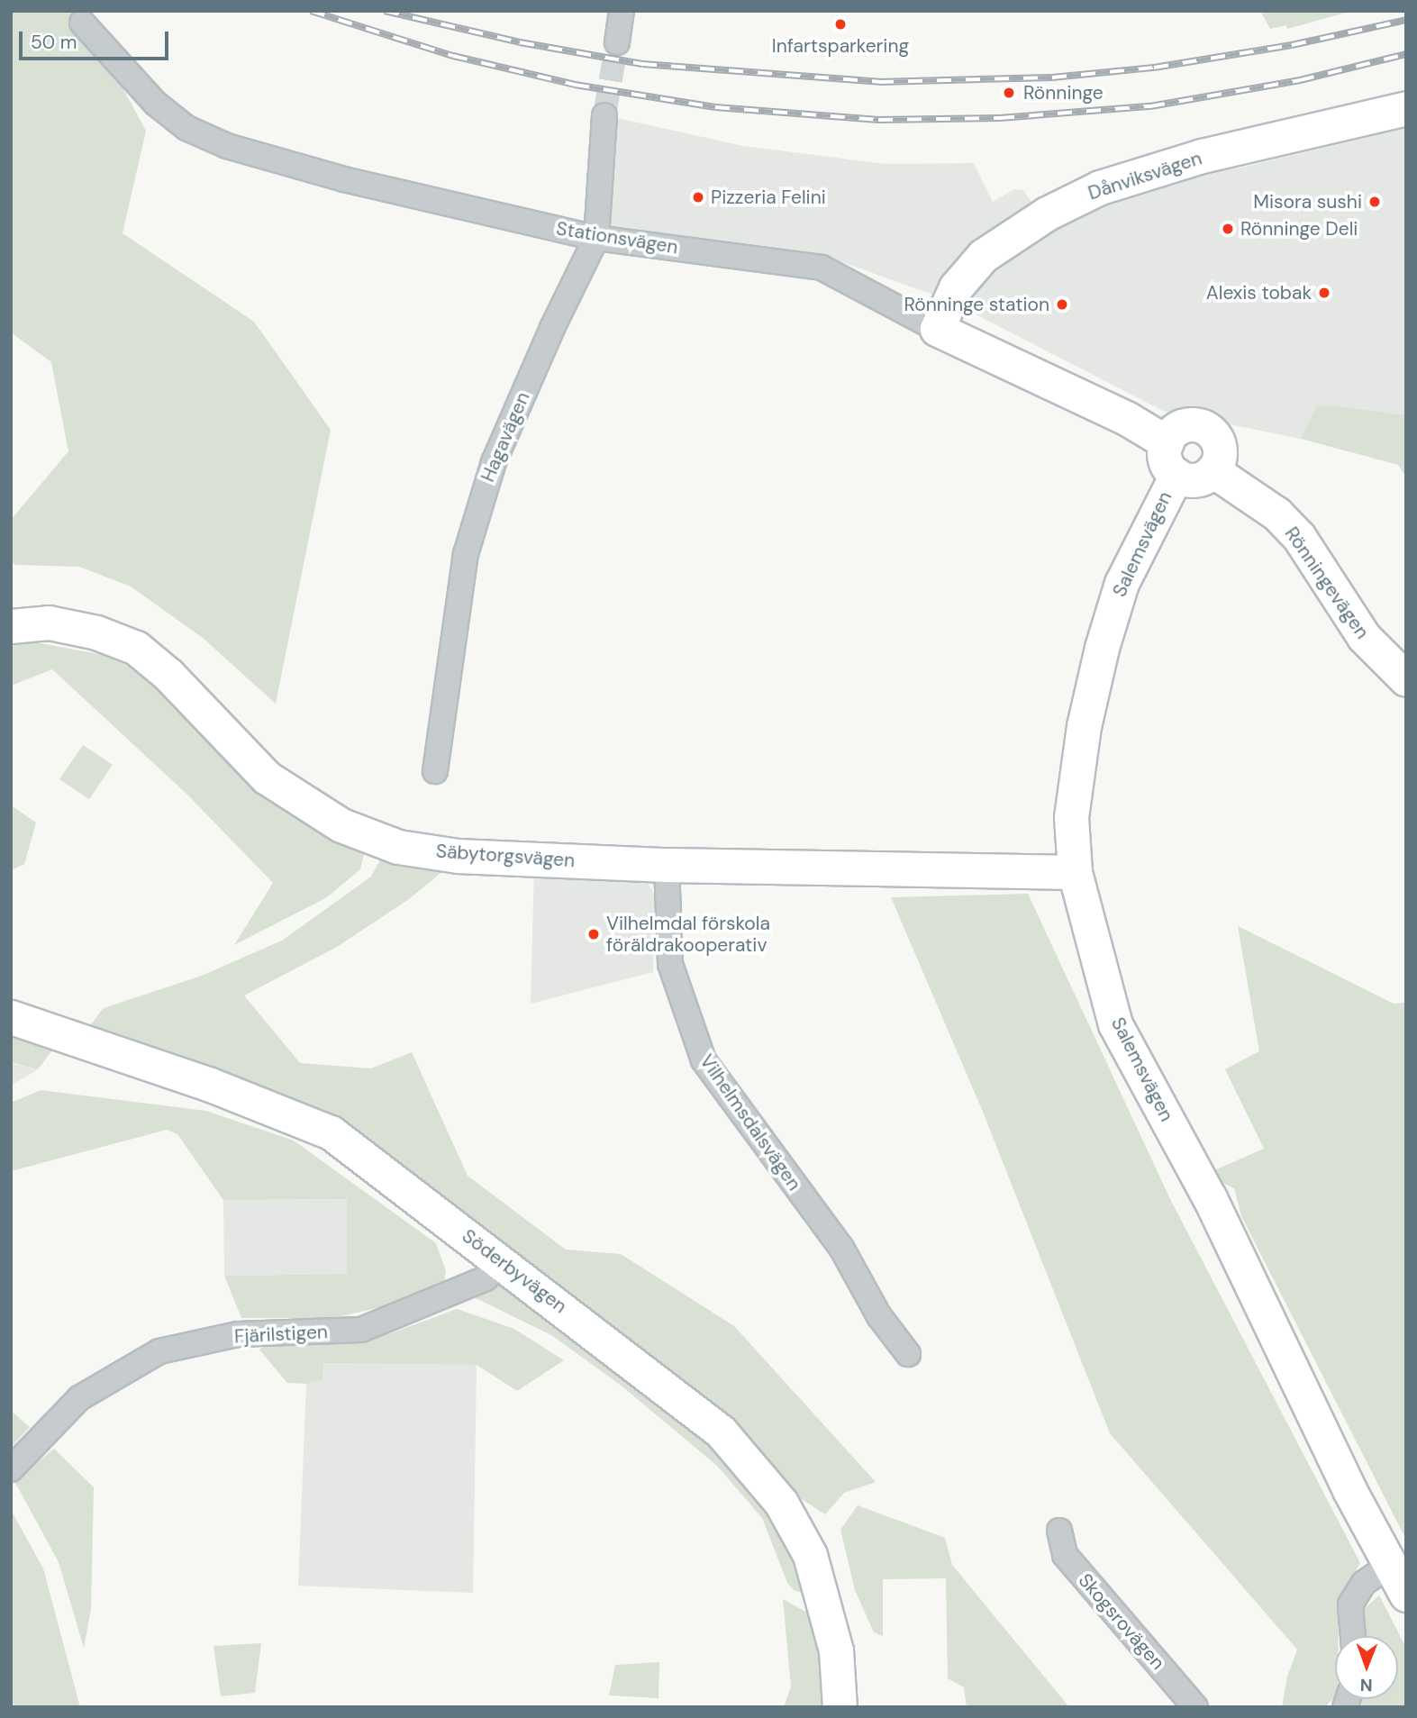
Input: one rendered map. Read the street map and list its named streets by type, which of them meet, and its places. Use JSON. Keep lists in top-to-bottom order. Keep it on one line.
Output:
{"streets":{"street":["Dånviksvägen","Stationsvägen","Hagavägen","Salemsvägen","Rönningevägen","Säbytorgsvägen","Vilhelmsdalsvägen","Söderbyvägen","Fjärilstigen","Skogsrovägen"]},"crossings":[["Dånviksvägen","Stationsvägen"],["Stationsvägen","Hagavägen"],["Stationsvägen","Salemsvägen"],["Stationsvägen","Rönningevägen"],["Salemsvägen","Rönningevägen"],["Salemsvägen","Säbytorgsvägen"],["Säbytorgsvägen","Vilhelmsdalsvägen"],["Söderbyvägen","Fjärilstigen"]],"places":["Infartsparkering","Rönninge","Pizzeria Felini","Misora sushi","Rönninge Deli","Alexis tobak","Rönninge station","Vilhelmdal förskola föräldrakooperativ"],"scale_bar":"50 m","north":"bottom"}
